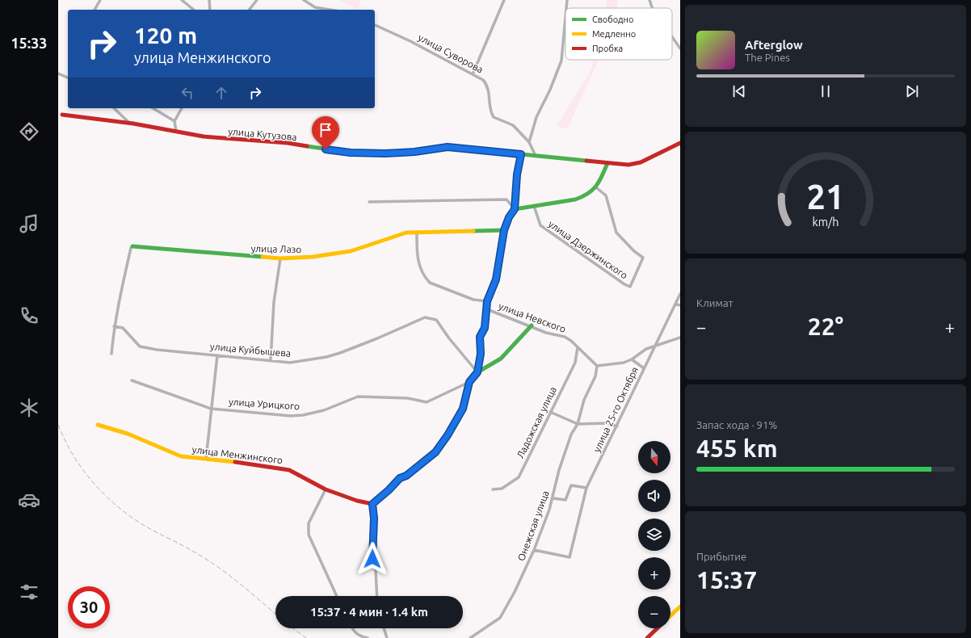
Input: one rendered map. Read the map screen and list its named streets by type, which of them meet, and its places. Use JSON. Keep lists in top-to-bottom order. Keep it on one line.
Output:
{"streets":{"street":["улица Суворова","улица Кутузова","улица Лазо","улица Дзержинского","улица Невского","улица Куйбышева","улица Урицкого","улица 25-го Октября","Ладожская улица","улица Менжинского","Онежская улица"]},"crossings":[["улица Суворова","улица Кутузова"],["улица Лазо","улица Куйбышева"],["улица Невского","Ладожская улица"],["улица Невского","Онежская улица"],["улица 25-го Октября","Онежская улица"]],"legend":["Свободно","Медленно","Пробка"],"north":"bottom","page":{"tabs":"15:33","turn":["120 m","улица Менжинского"],"song":["Afterglow","The Pines"],"tile":["Климат",["Запас хода · 91%","455 km"],["Прибытие","15:37"]],"heat":["−","22°","+"],"map_buttons":["+","−"],"limit":"30","trip":"15:37 · 4 мин · 1.4 km","gauge":["21","km/h"]}}
